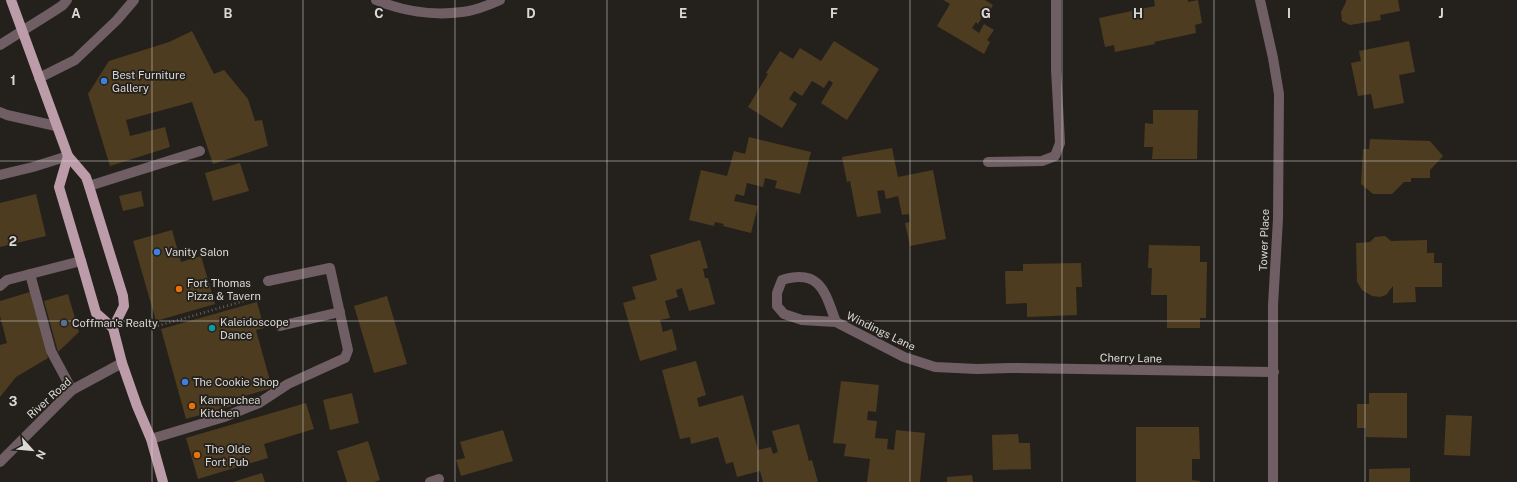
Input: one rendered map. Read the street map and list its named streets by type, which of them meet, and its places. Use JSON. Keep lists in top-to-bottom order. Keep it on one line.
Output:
{"streets":{"street":["Tower Place","Windings Lane","Cherry Lane","River Road"]},"crossings":[["Tower Place","Cherry Lane"],["Windings Lane","Cherry Lane"]],"places":["Best Furniture Gallery","Vanity Salon","Fort Thomas Pizza & Tavern","Coffman's Realty","Kaleidoscope Dance","The Cookie Shop","Kampuchea Kitchen","The Olde Fort Pub"],"north":"bottom right","grid":{"columns":["A","B","C","D","E","F","G","H","I","J"],"rows":["1","2","3"]}}
